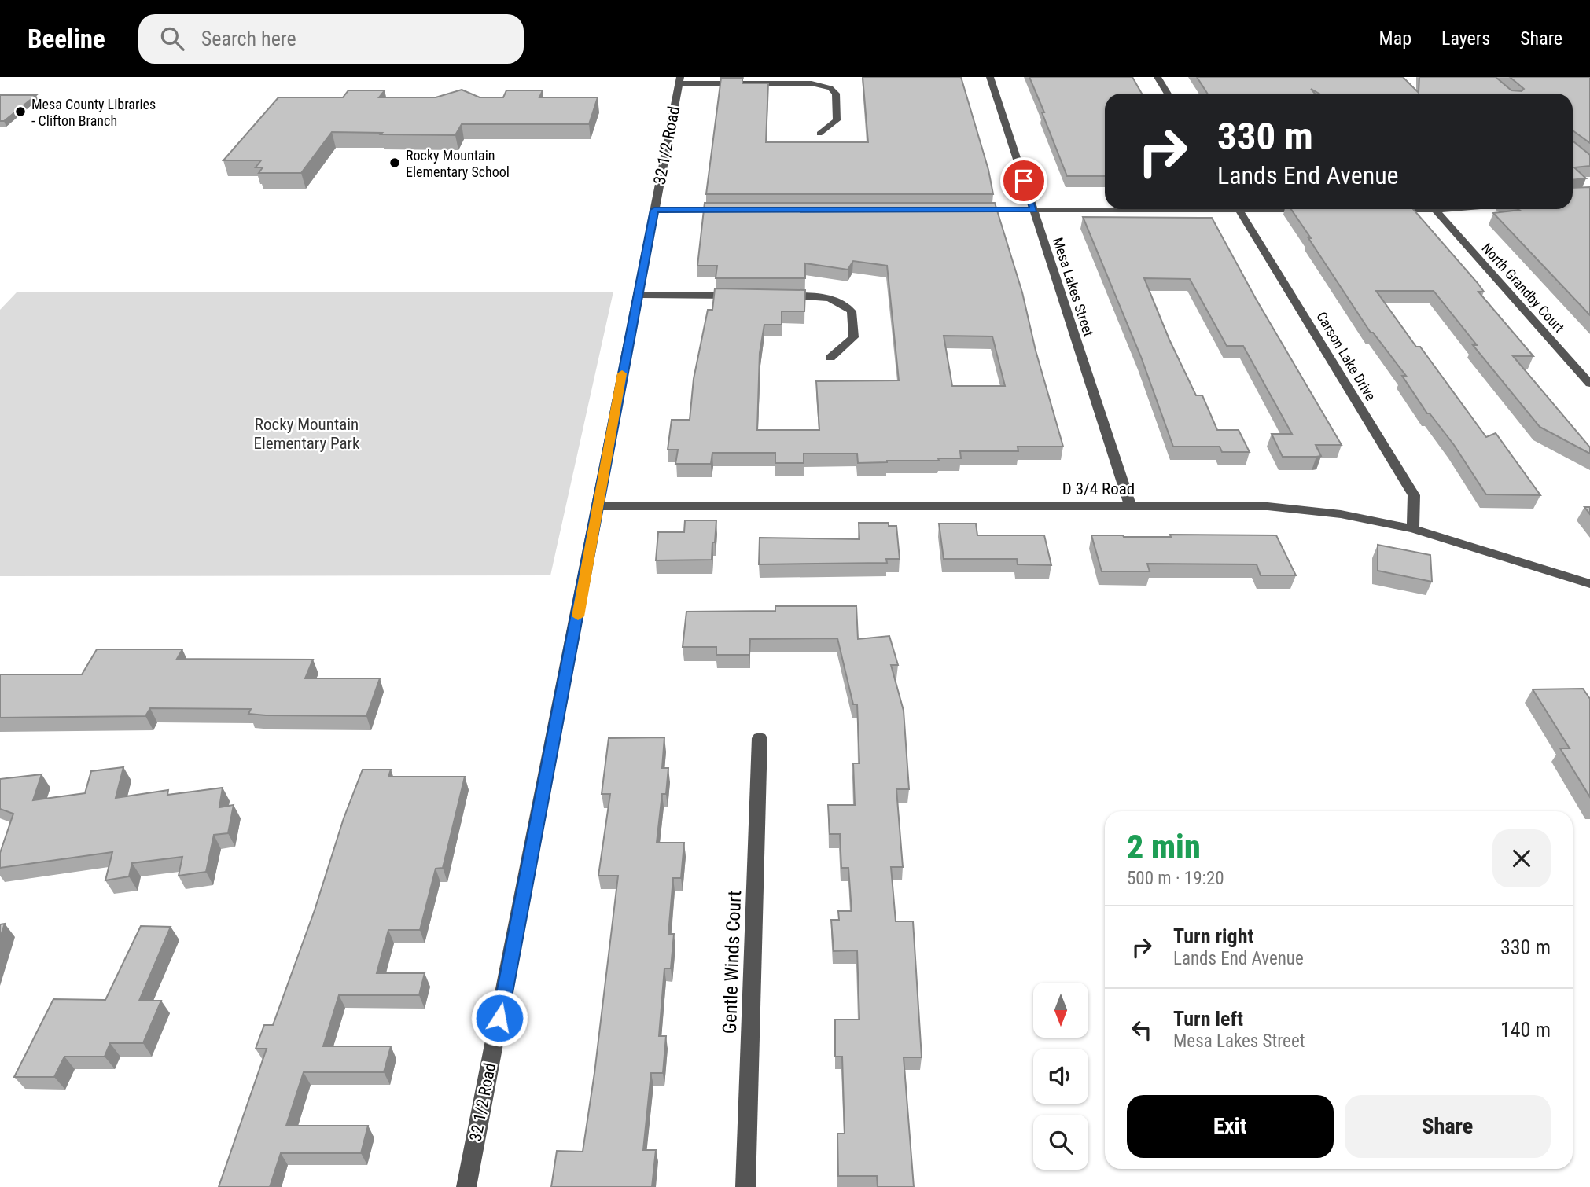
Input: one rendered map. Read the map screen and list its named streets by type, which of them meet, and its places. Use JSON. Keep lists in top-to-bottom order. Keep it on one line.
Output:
{"streets":{"street":["32 1/2 Road","Mesa Lakes Street","North Grandby Court","Carson Lake Drive","D 3/4 Road","Gentle Winds Court"]},"crossings":[["32 1/2 Road","D 3/4 Road"],["Mesa Lakes Street","D 3/4 Road"],["Carson Lake Drive","D 3/4 Road"]],"parks":["Rocky Mountain Elementary Park"],"places":["Mesa County Libraries - Clifton Branch","Rocky Mountain Elementary School"],"north":"bottom","page":{"header":"Beeline","search":"Search here","nav":["Map","Layers","Share"],"turn":["330 m","Lands End Avenue"],"heading":["2 min","500 m · 19:20"],"list":[{"name":"Turn right","note":"Lands End Avenue","value":"330 m"},{"name":"Turn left","note":"Mesa Lakes Street","value":"140 m"}],"buttons":["Exit","Share"]}}
